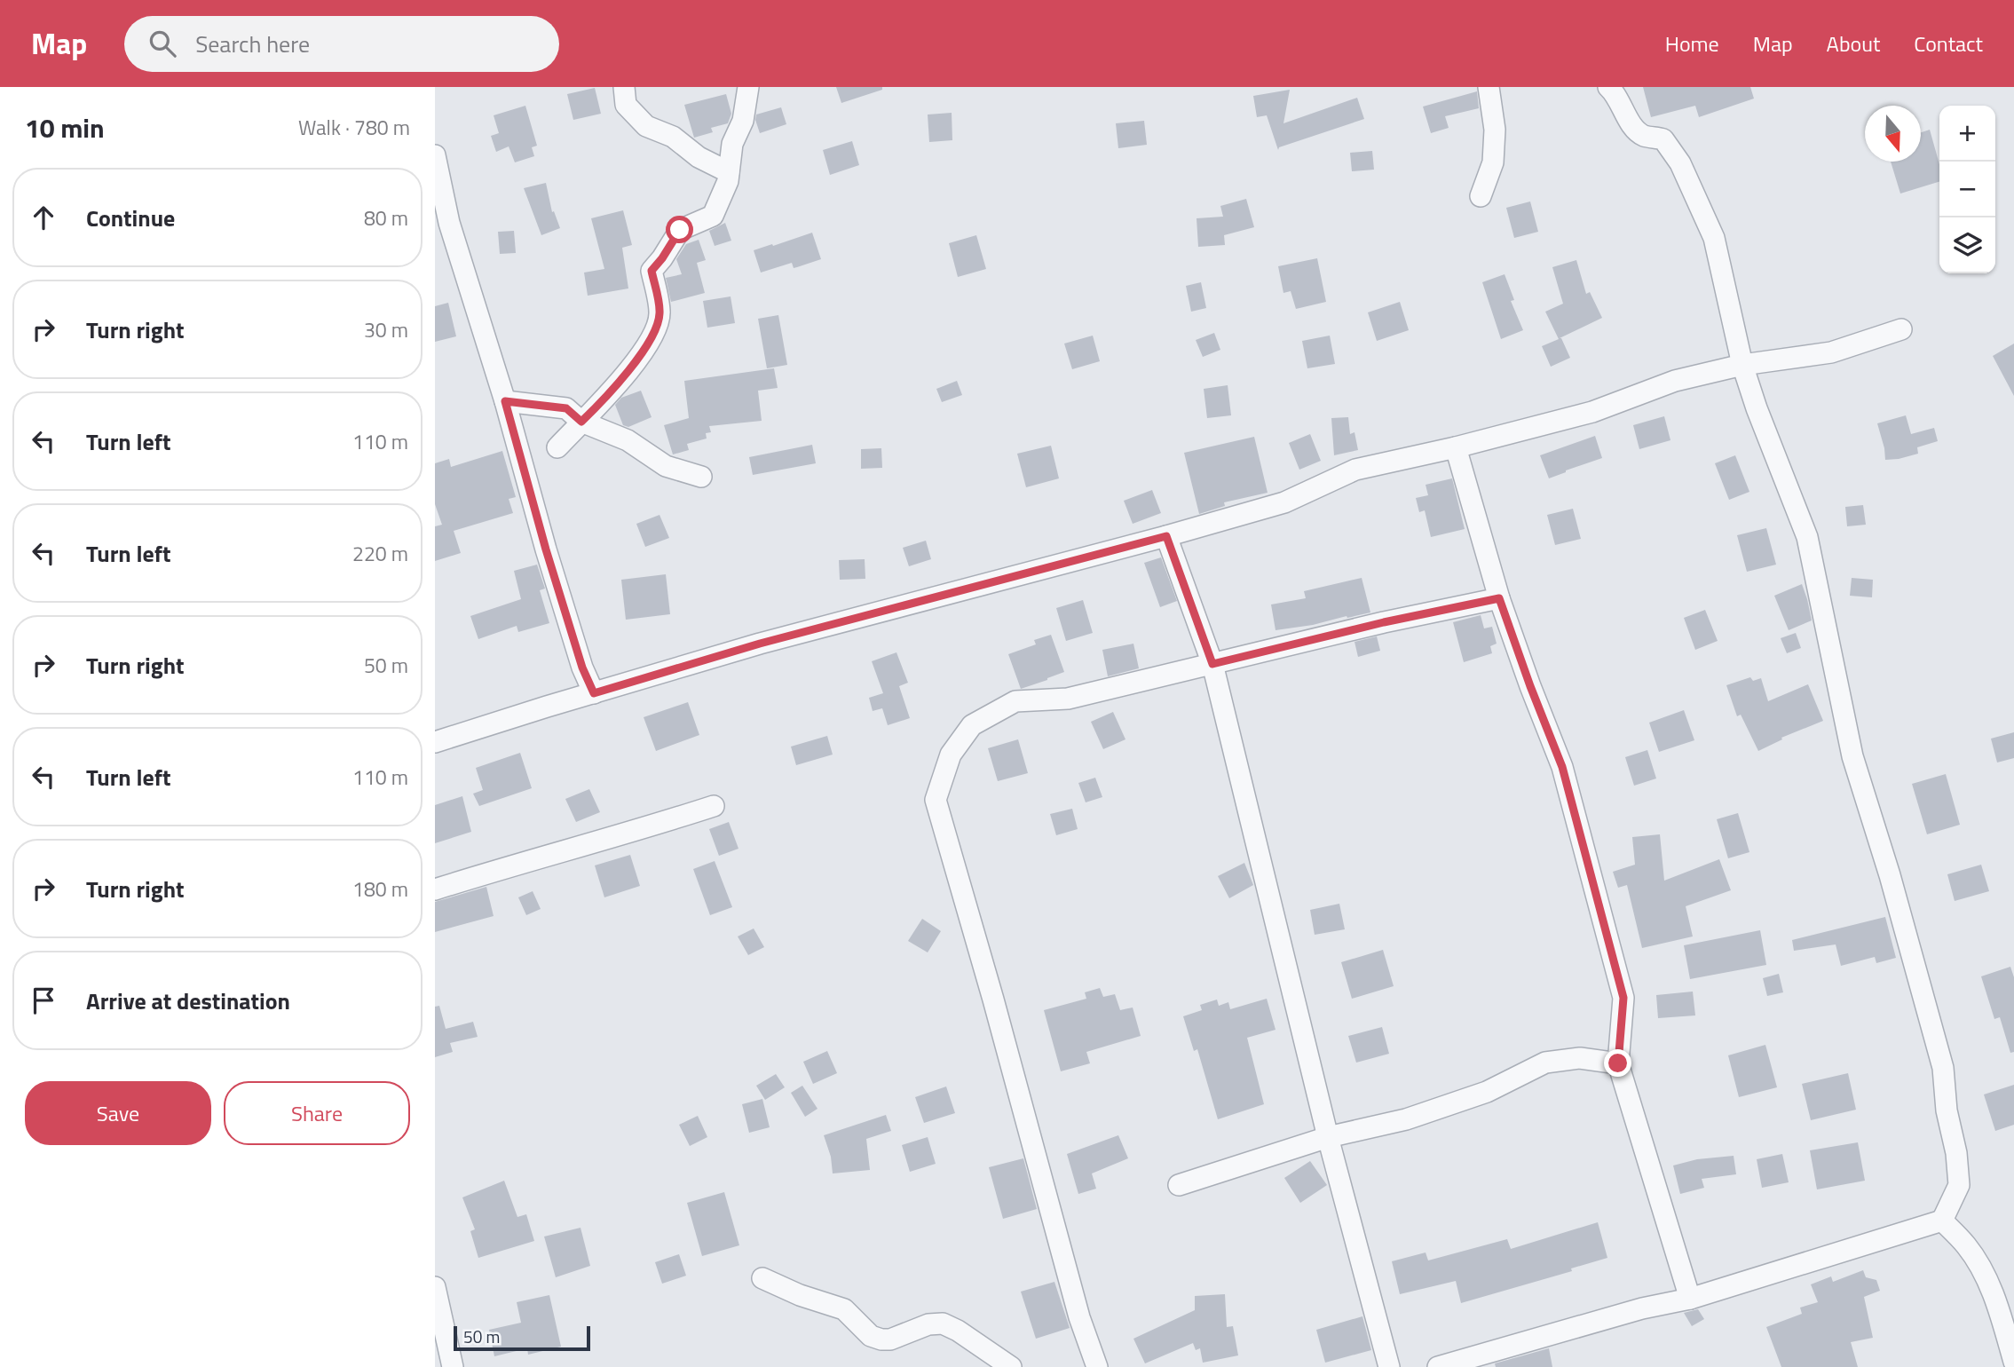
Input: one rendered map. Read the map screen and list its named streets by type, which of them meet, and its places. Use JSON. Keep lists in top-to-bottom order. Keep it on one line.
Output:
{"scale_bar":"50 m","north":"bottom","page":{"header":"Map","search":"Search here","nav":["Home","Map","About","Contact"],"heading":["10 min","Walk · 780 m"],"map_buttons":["+","−"],"list":[["Continue","80 m"],["Turn right","30 m"],["Turn left","110 m"],["Turn left","220 m"],["Turn right","50 m"],["Turn left","110 m"],["Turn right","180 m"],"Arrive at destination"],"buttons":["Save","Share"],"scale":"50 m"}}
